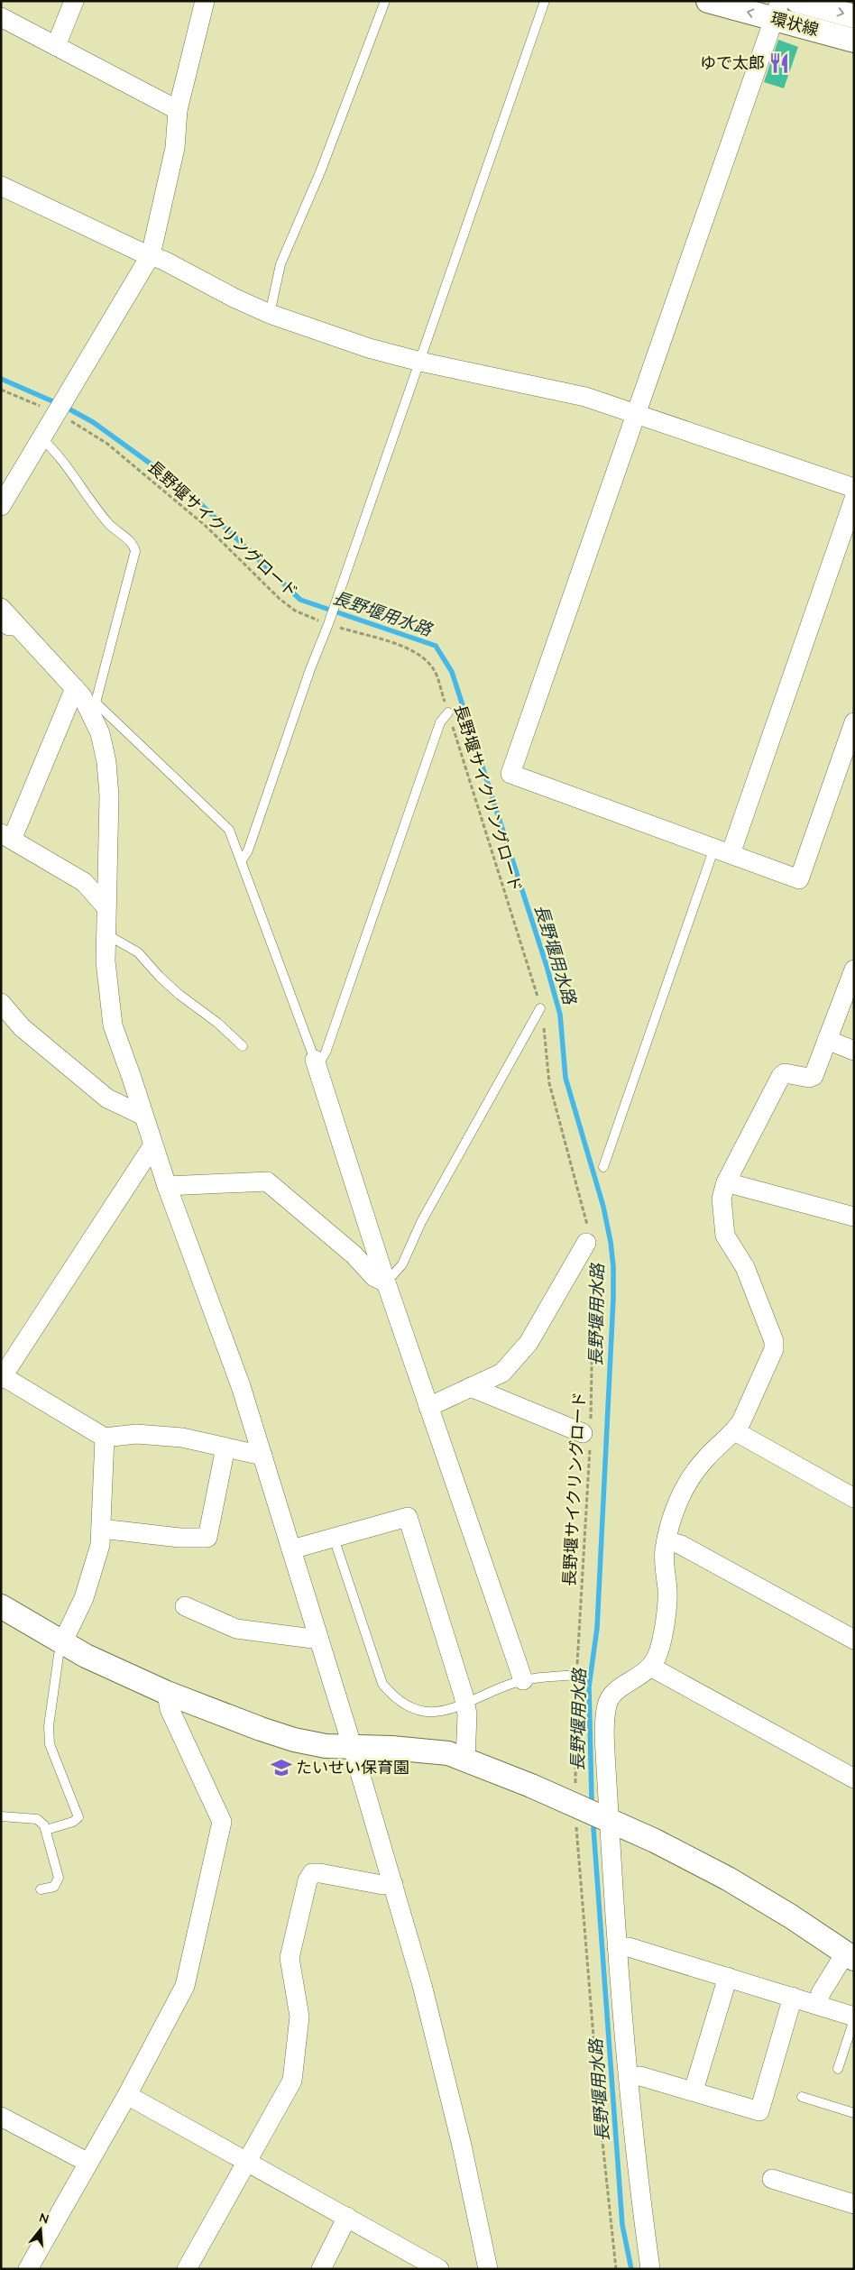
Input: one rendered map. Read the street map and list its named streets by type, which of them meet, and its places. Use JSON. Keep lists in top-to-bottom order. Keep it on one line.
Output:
{"streets":{"street":["環状線"],"path":["長野堰サイクリングロード"]},"water":["長野堰用水路"],"places":{"restaurant":["ゆで太郎"],"school or university":["たいせい保育園"]},"north":"top"}
